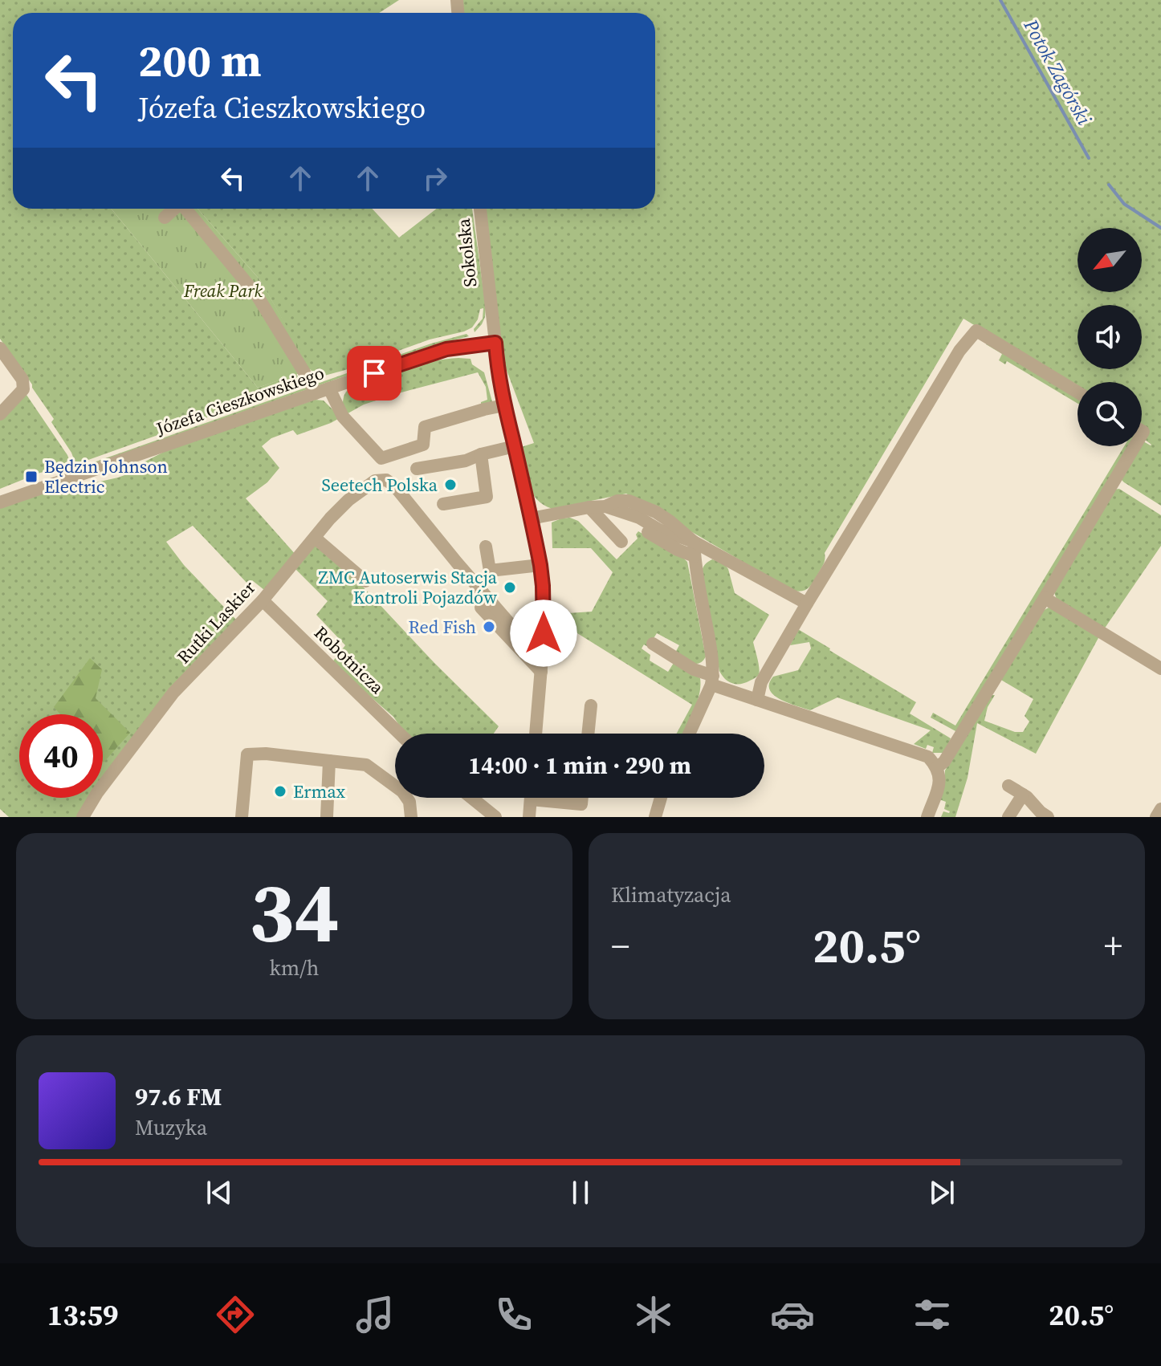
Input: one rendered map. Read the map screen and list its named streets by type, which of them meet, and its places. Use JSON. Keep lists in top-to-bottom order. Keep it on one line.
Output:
{"streets":{"street":["Sokolska","Józefa Cieszkowskiego","Rutki Laskier","Robotnicza"]},"crossings":[["Sokolska","Józefa Cieszkowskiego"],["Sokolska","Rutki Laskier"],["Rutki Laskier","Robotnicza"]],"water":["Potok Zagórski"],"parks":["Freak Park"],"places":{"transit":["Będzin Johnson Electric"],"other":["Seetech Polska","ZMC Autoserwis Stacja Kontroli Pojazdów","Red Fish","Ermax"]},"north":"bottom left","page":{"turn":["200 m","Józefa Cieszkowskiego"],"limit":"40","trip":"14:00 · 1 min · 290 m","tile":[["34","km/h"],"Klimatyzacja"],"heat":["−","20.5°","+"],"song":["97.6 FM","Muzyka"],"tabs":["13:59","20.5°"]}}
